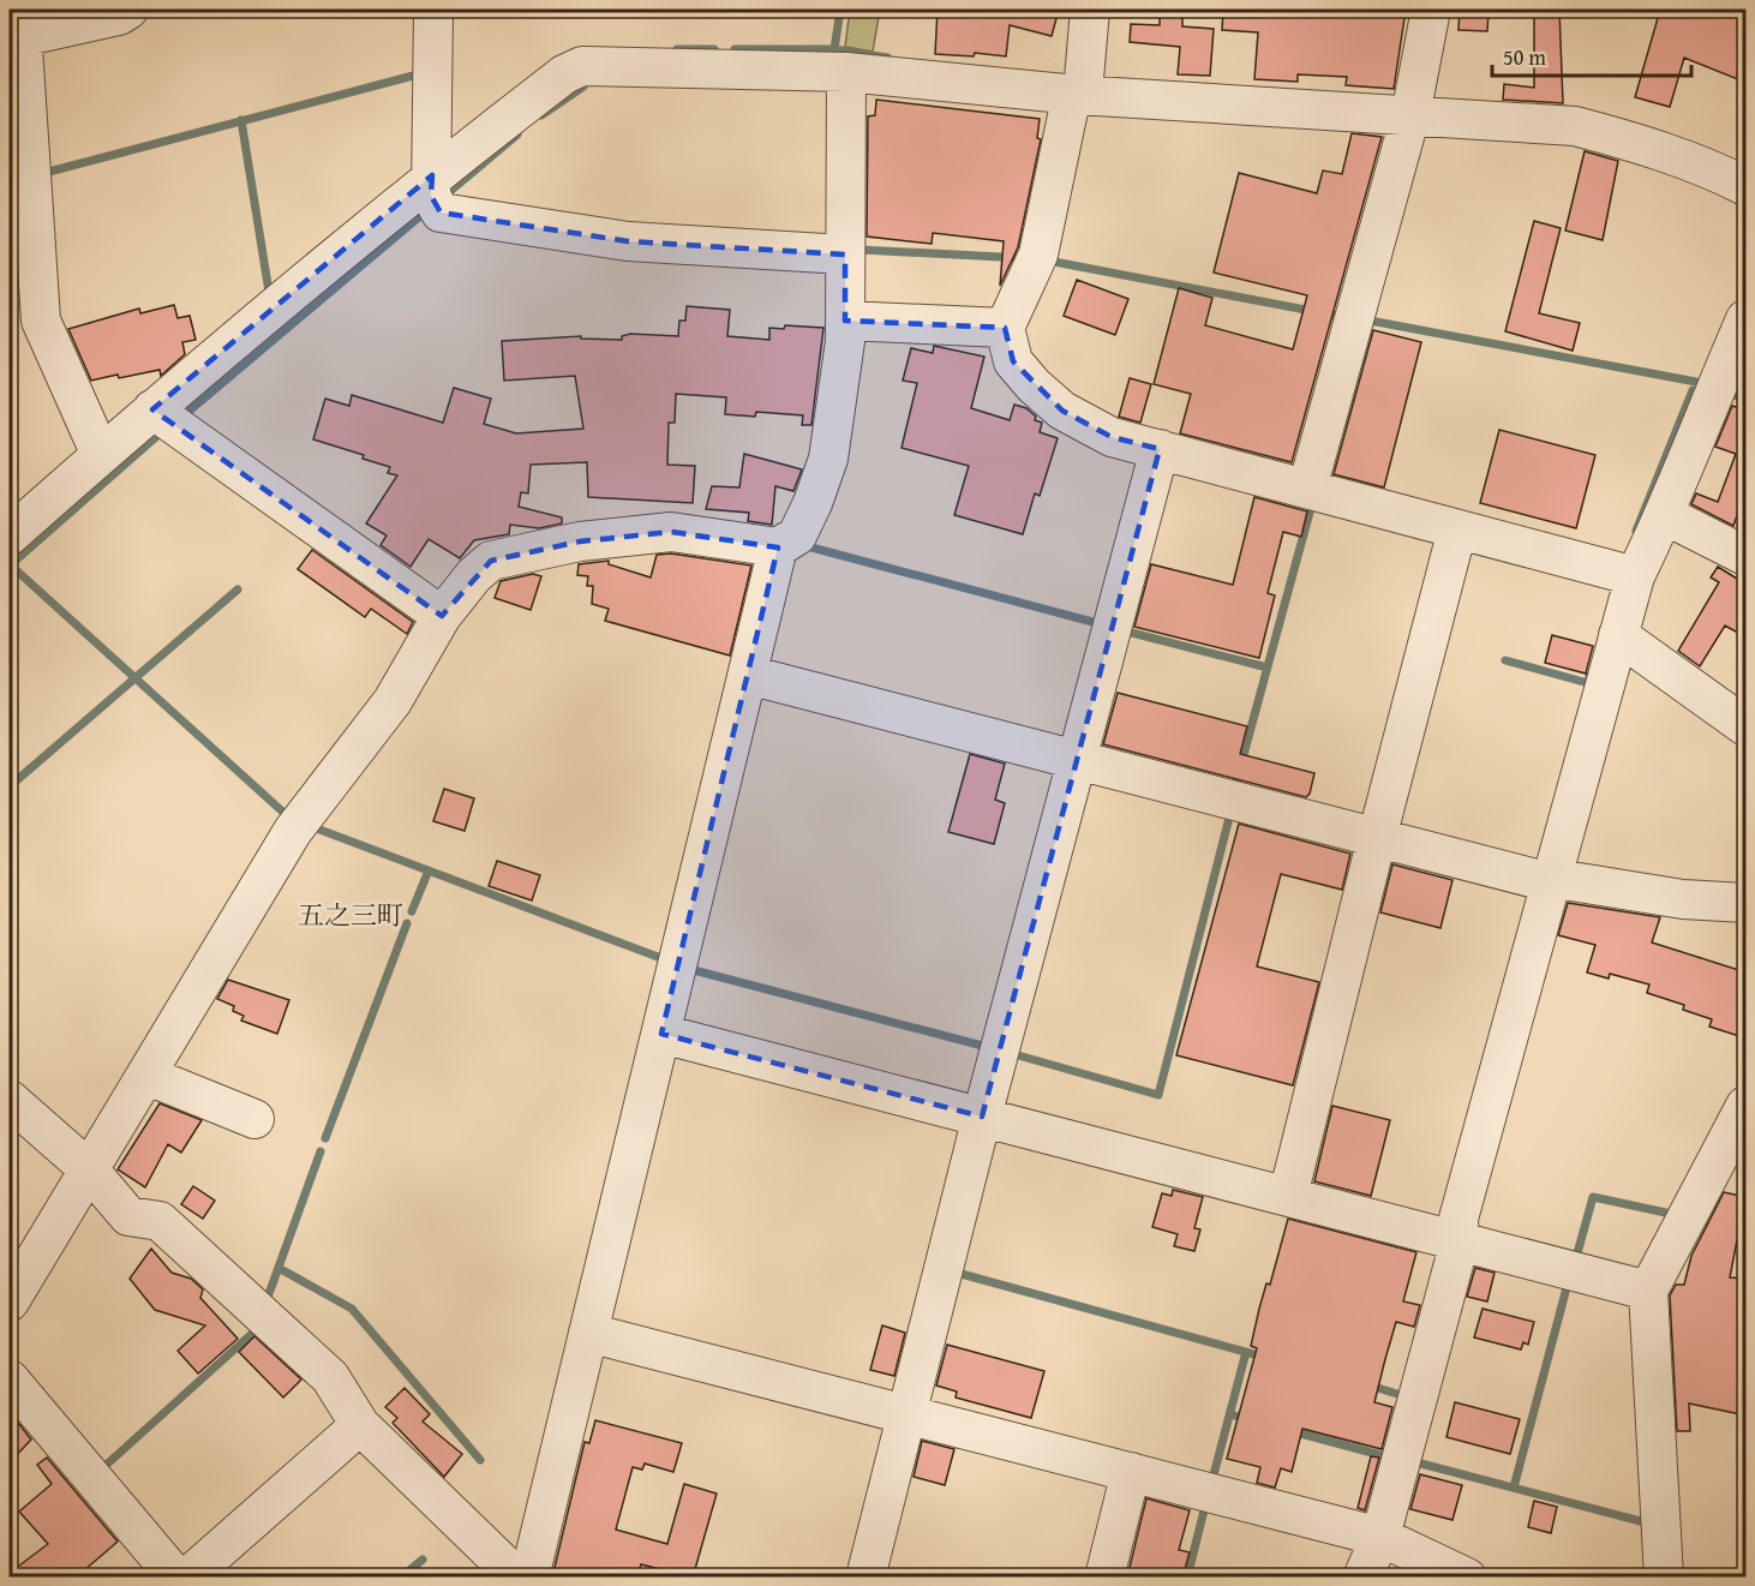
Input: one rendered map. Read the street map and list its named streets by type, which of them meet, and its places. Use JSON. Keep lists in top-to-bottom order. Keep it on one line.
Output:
{"districts":["五之三町"],"scale_bar":"50 m"}
